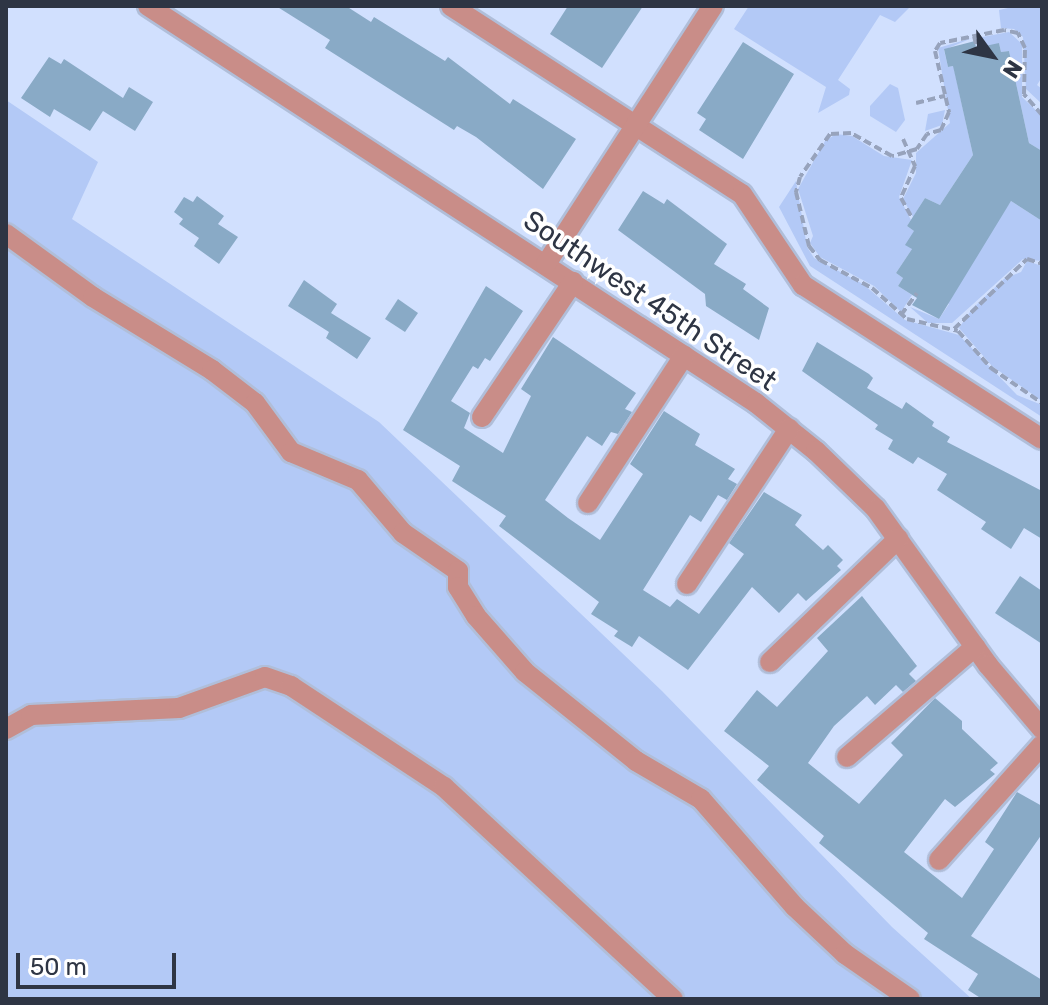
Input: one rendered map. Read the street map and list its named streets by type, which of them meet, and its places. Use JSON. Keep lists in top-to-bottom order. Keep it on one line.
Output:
{"streets":{"street":["Southwest 45th Street"]},"scale_bar":"50 m","north":"bottom right"}
